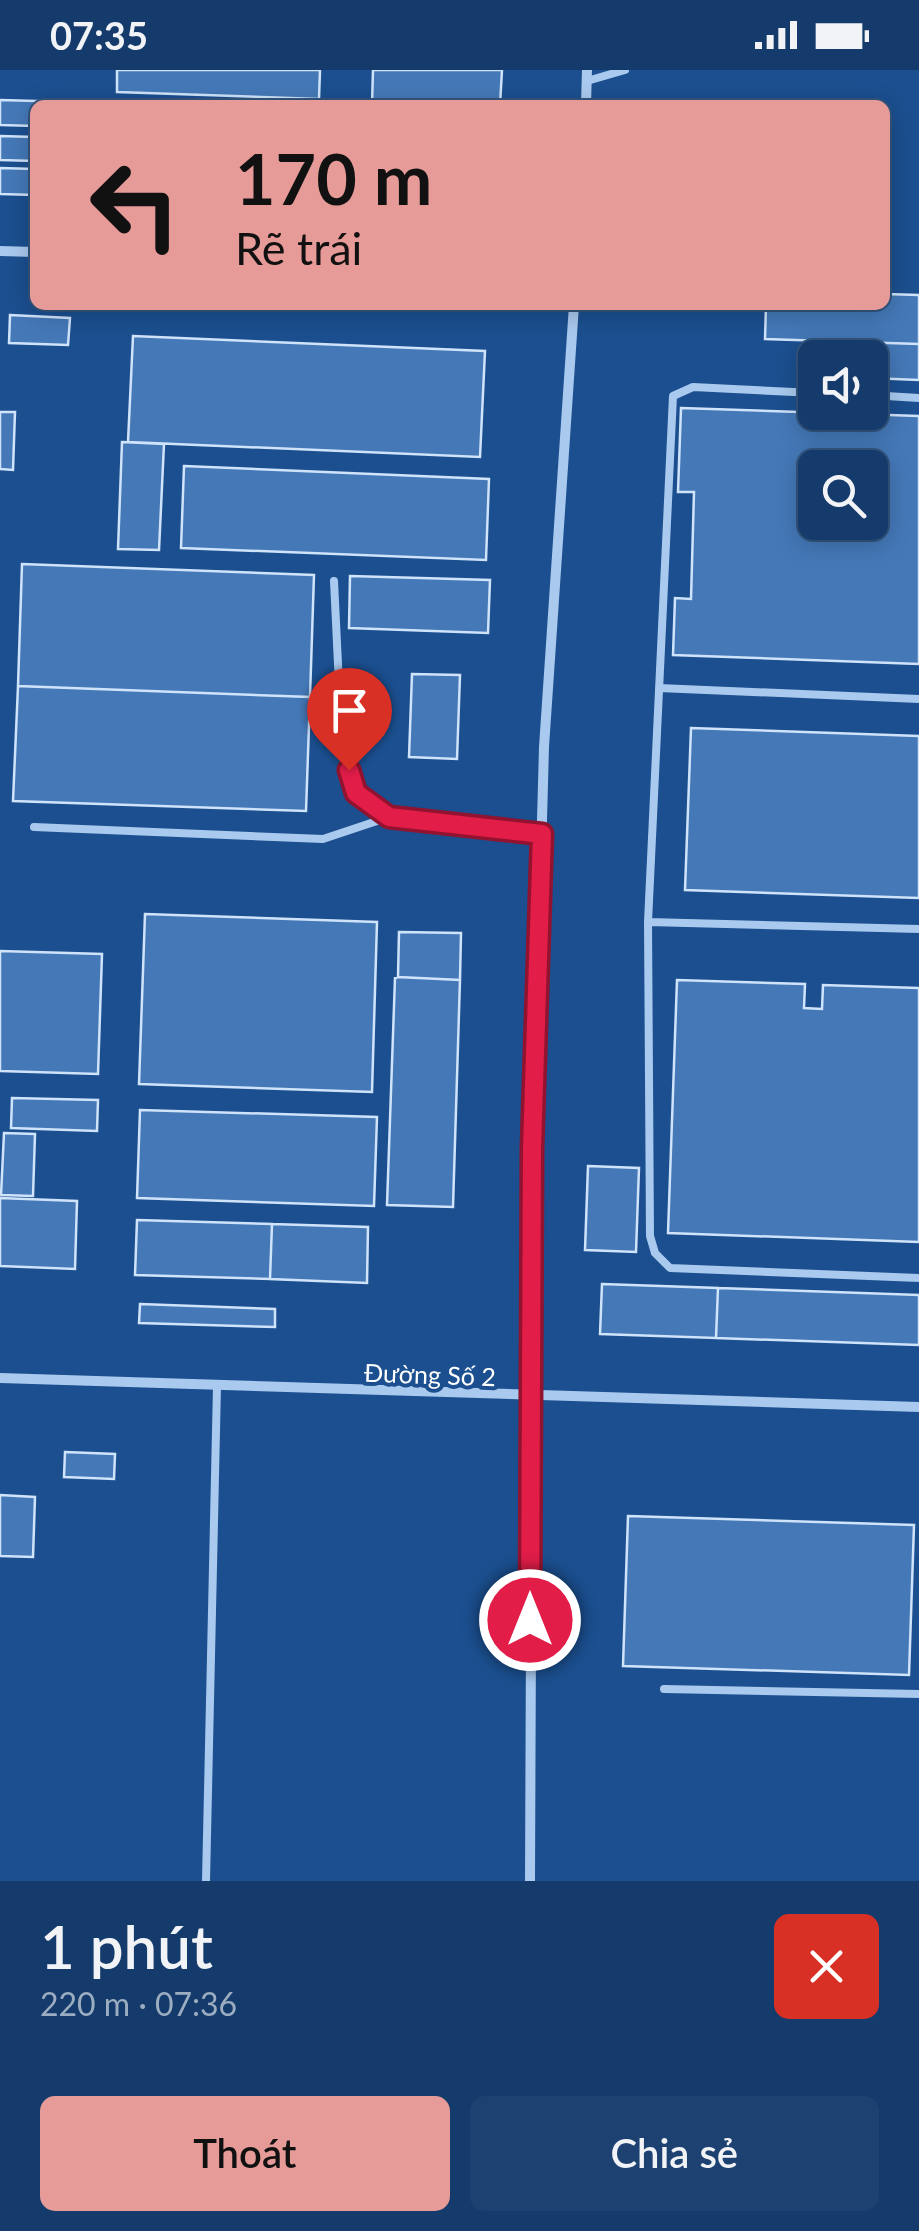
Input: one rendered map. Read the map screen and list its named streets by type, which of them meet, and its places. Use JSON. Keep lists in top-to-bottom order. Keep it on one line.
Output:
{"streets":{"street":["Đường Số 2"]},"page":{"status":"07:35","turn":["170 m","Rẽ trái"],"heading":["1 phút","220 m · 07:36"],"buttons":["Thoát","Chia sẻ"]}}
